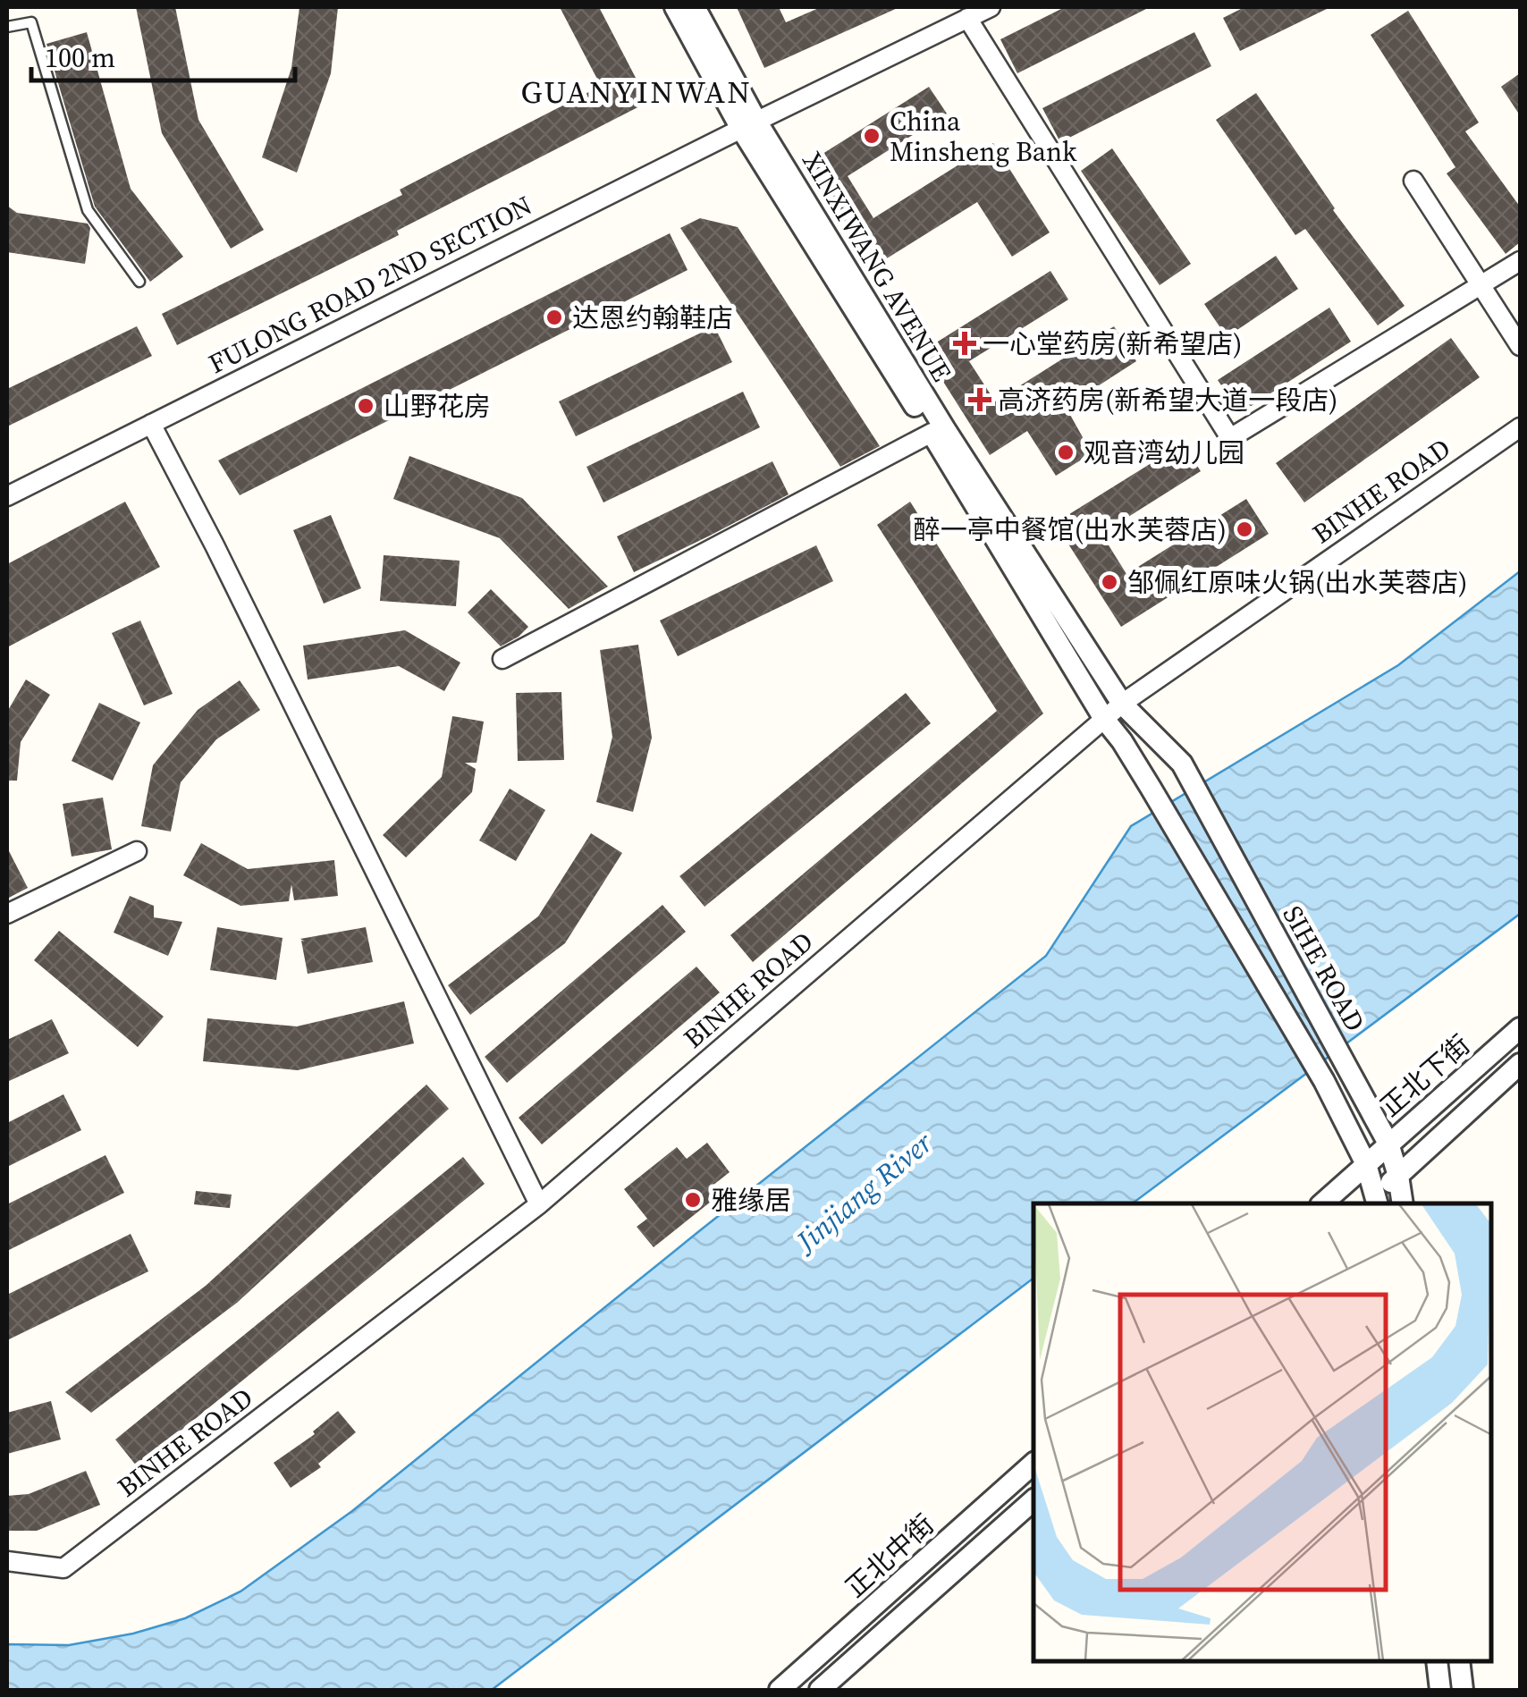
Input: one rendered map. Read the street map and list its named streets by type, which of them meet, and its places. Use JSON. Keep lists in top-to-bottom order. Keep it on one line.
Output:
{"streets":{"street":["XINXIWANG AVENUE","FULONG ROAD 2ND SECTION","BINHE ROAD","SIHE ROAD","正北下街","正北中街"]},"crossings":[["XINXIWANG AVENUE","FULONG ROAD 2ND SECTION"],["XINXIWANG AVENUE","BINHE ROAD"],["XINXIWANG AVENUE","SIHE ROAD"],["FULONG ROAD 2ND SECTION","SIHE ROAD"],["BINHE ROAD","SIHE ROAD"],["SIHE ROAD","正北下街"]],"districts":["GUANYINWAN"],"water":["Jinjiang River"],"places":{"other":["China Minsheng Bank","达恩约翰鞋店","山野花房","观音湾幼儿园","醉一亭中餐馆(出水芙蓉店)","邹佩红原味火锅(出水芙蓉店)","雅缘居"],"health":["一心堂药房(新希望店)","高济药房(新希望大道一段店)"]},"scale_bar":"100 m"}
